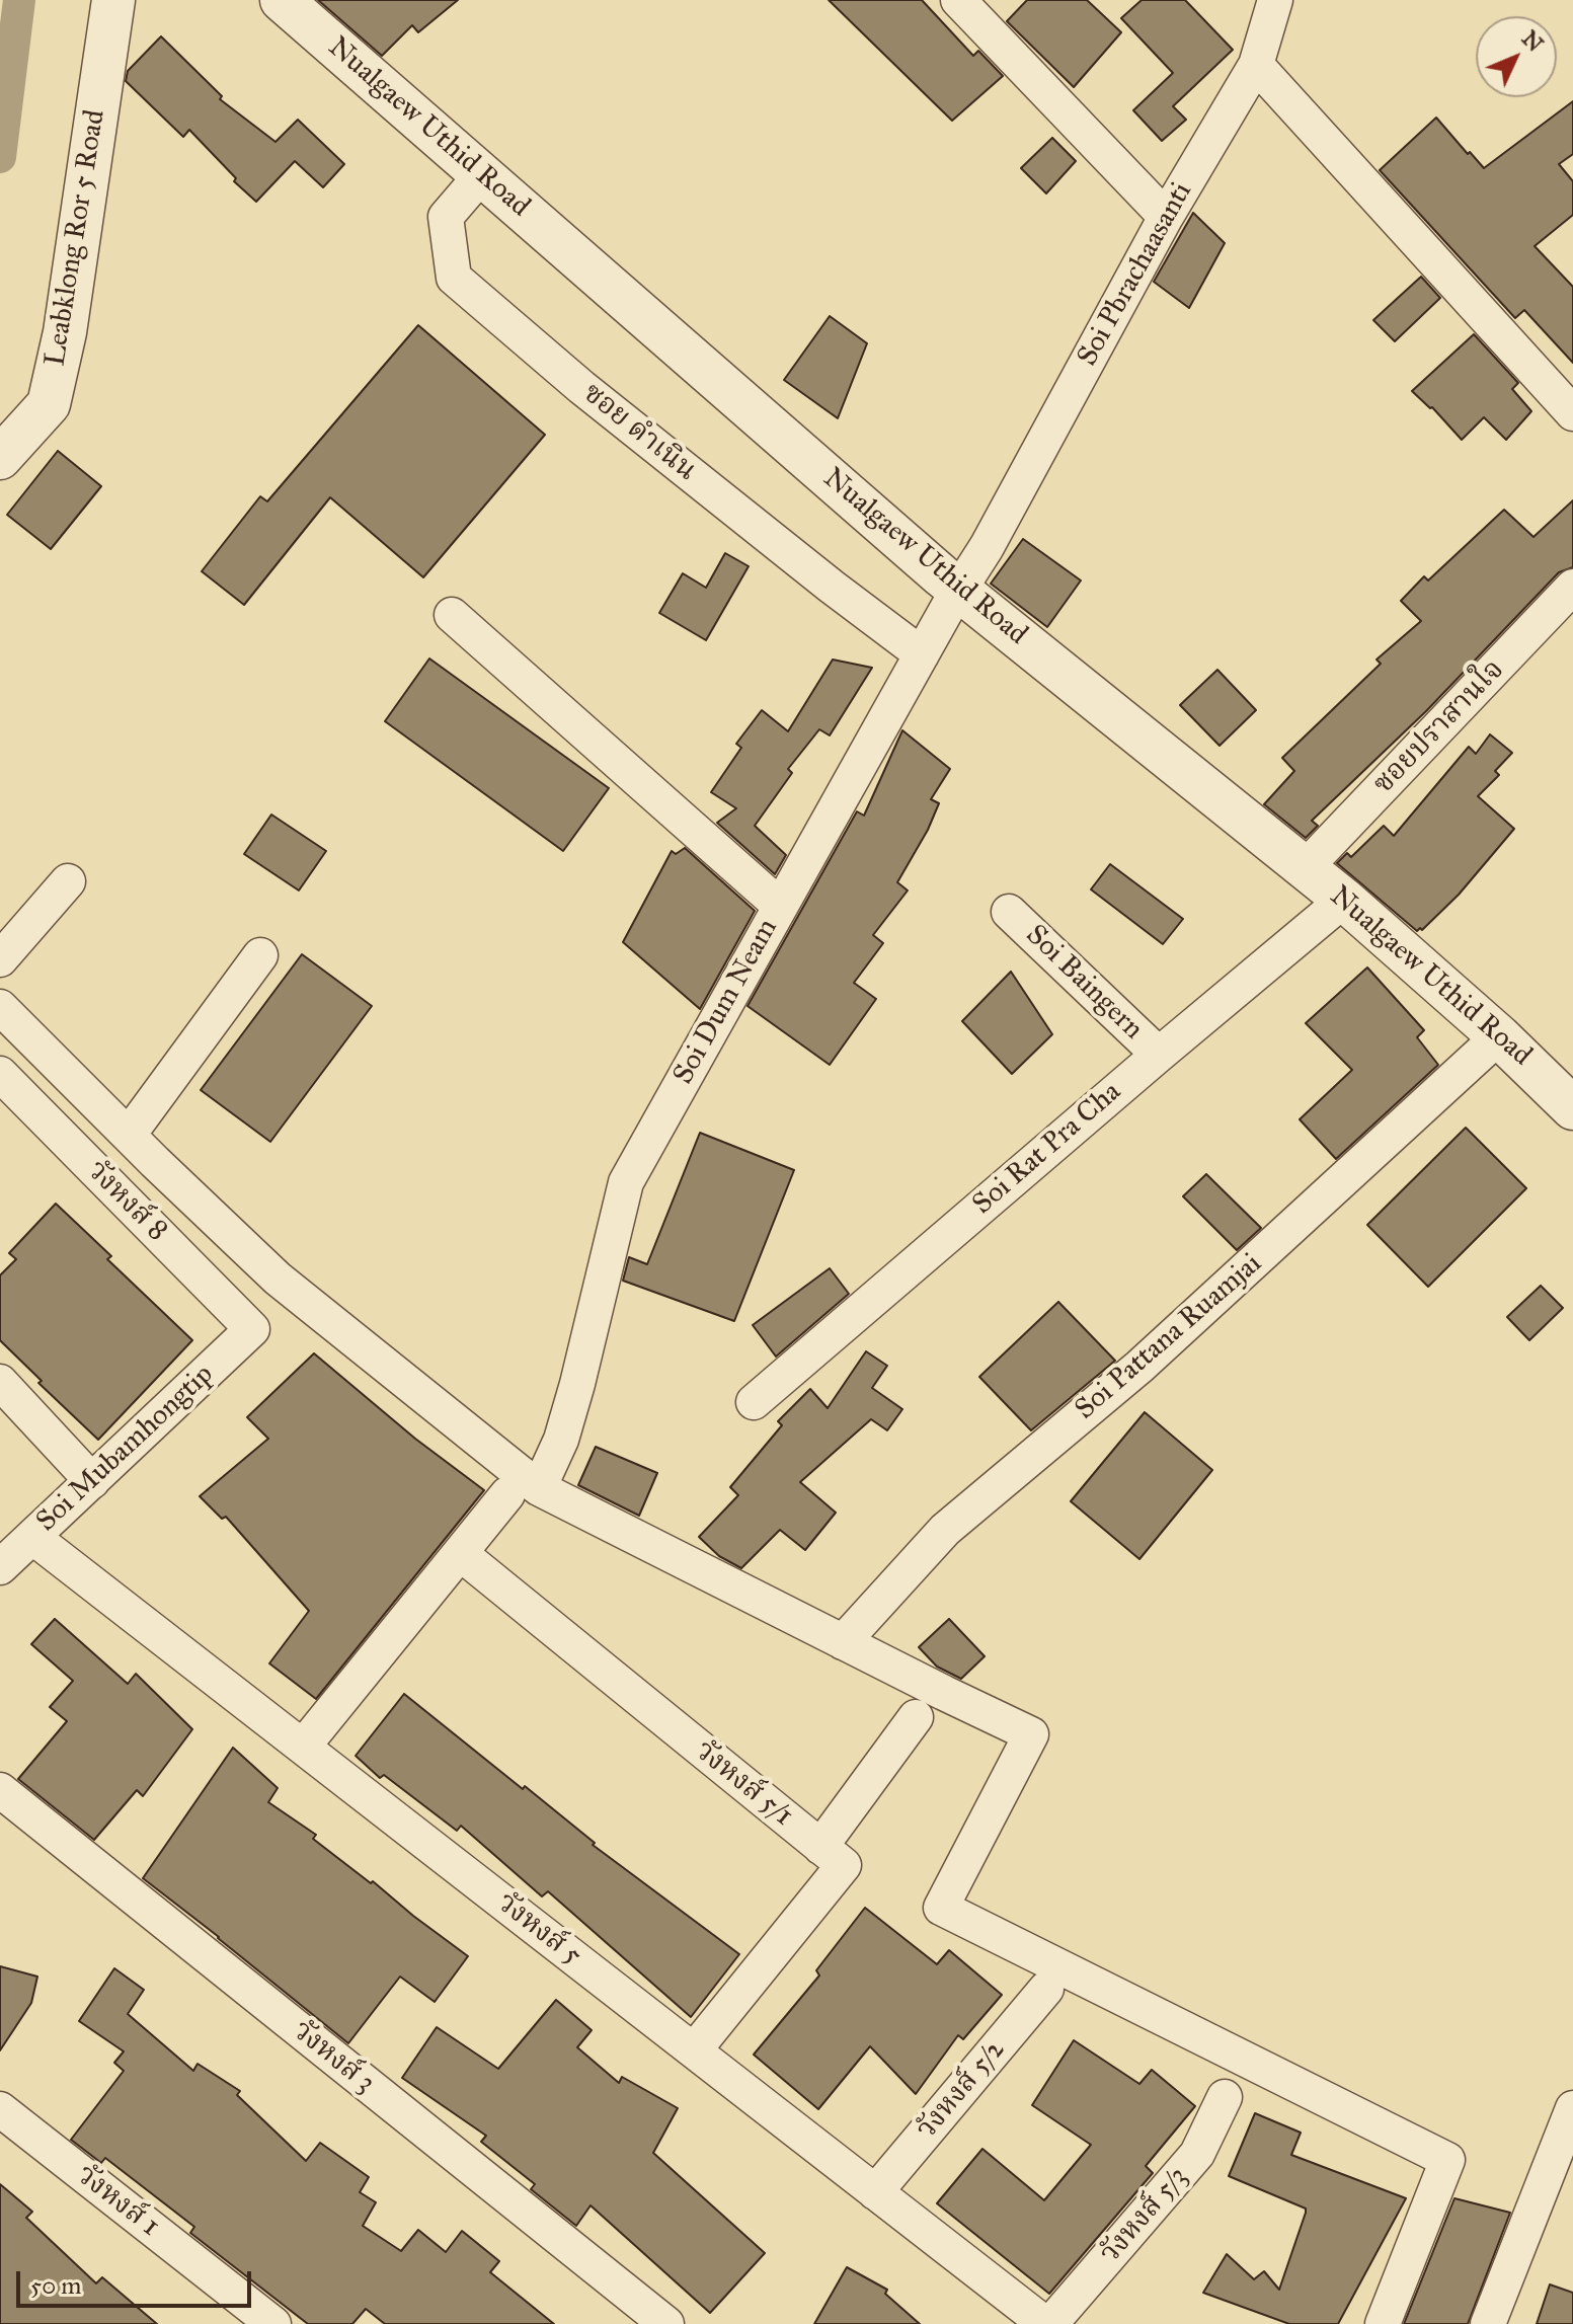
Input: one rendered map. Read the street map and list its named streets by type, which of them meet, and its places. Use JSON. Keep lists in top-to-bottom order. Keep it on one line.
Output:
{"streets":{"street":["Nualgaew Uthid Road","Leabklong Ror 5 Road","Soi Pbrachaasanti","ซอย ดำเนิน","ซอยปราสานใจ","Soi Baingern","Soi Dum Neam","Soi Rat Pra Cha","วังหงส์ 8","Soi Pattana Ruamjai","Soi Mubamhongtip","วังหงส์ 5/1","วังหงส์ 5","วังหงส์ 3","วังหงส์ 5/2","วังหงส์ 1","วังหงส์ 5/3"]},"crossings":[["Nualgaew Uthid Road","ซอย ดำเนิน"],["Nualgaew Uthid Road","ซอยปราสานใจ"],["Nualgaew Uthid Road","Soi Dum Neam"],["Nualgaew Uthid Road","Soi Rat Pra Cha"],["Nualgaew Uthid Road","Soi Pattana Ruamjai"],["Soi Pbrachaasanti","Soi Dum Neam"],["ซอย ดำเนิน","Soi Dum Neam"],["Soi Baingern","Soi Rat Pra Cha"],["วังหงส์ 8","Soi Mubamhongtip"],["Soi Mubamhongtip","วังหงส์ 5"],["วังหงส์ 5/1","วังหงส์ 5"],["วังหงส์ 5","วังหงส์ 5/2"],["วังหงส์ 5","วังหงส์ 5/3"]],"scale_bar":"50 m","north":"top right"}
